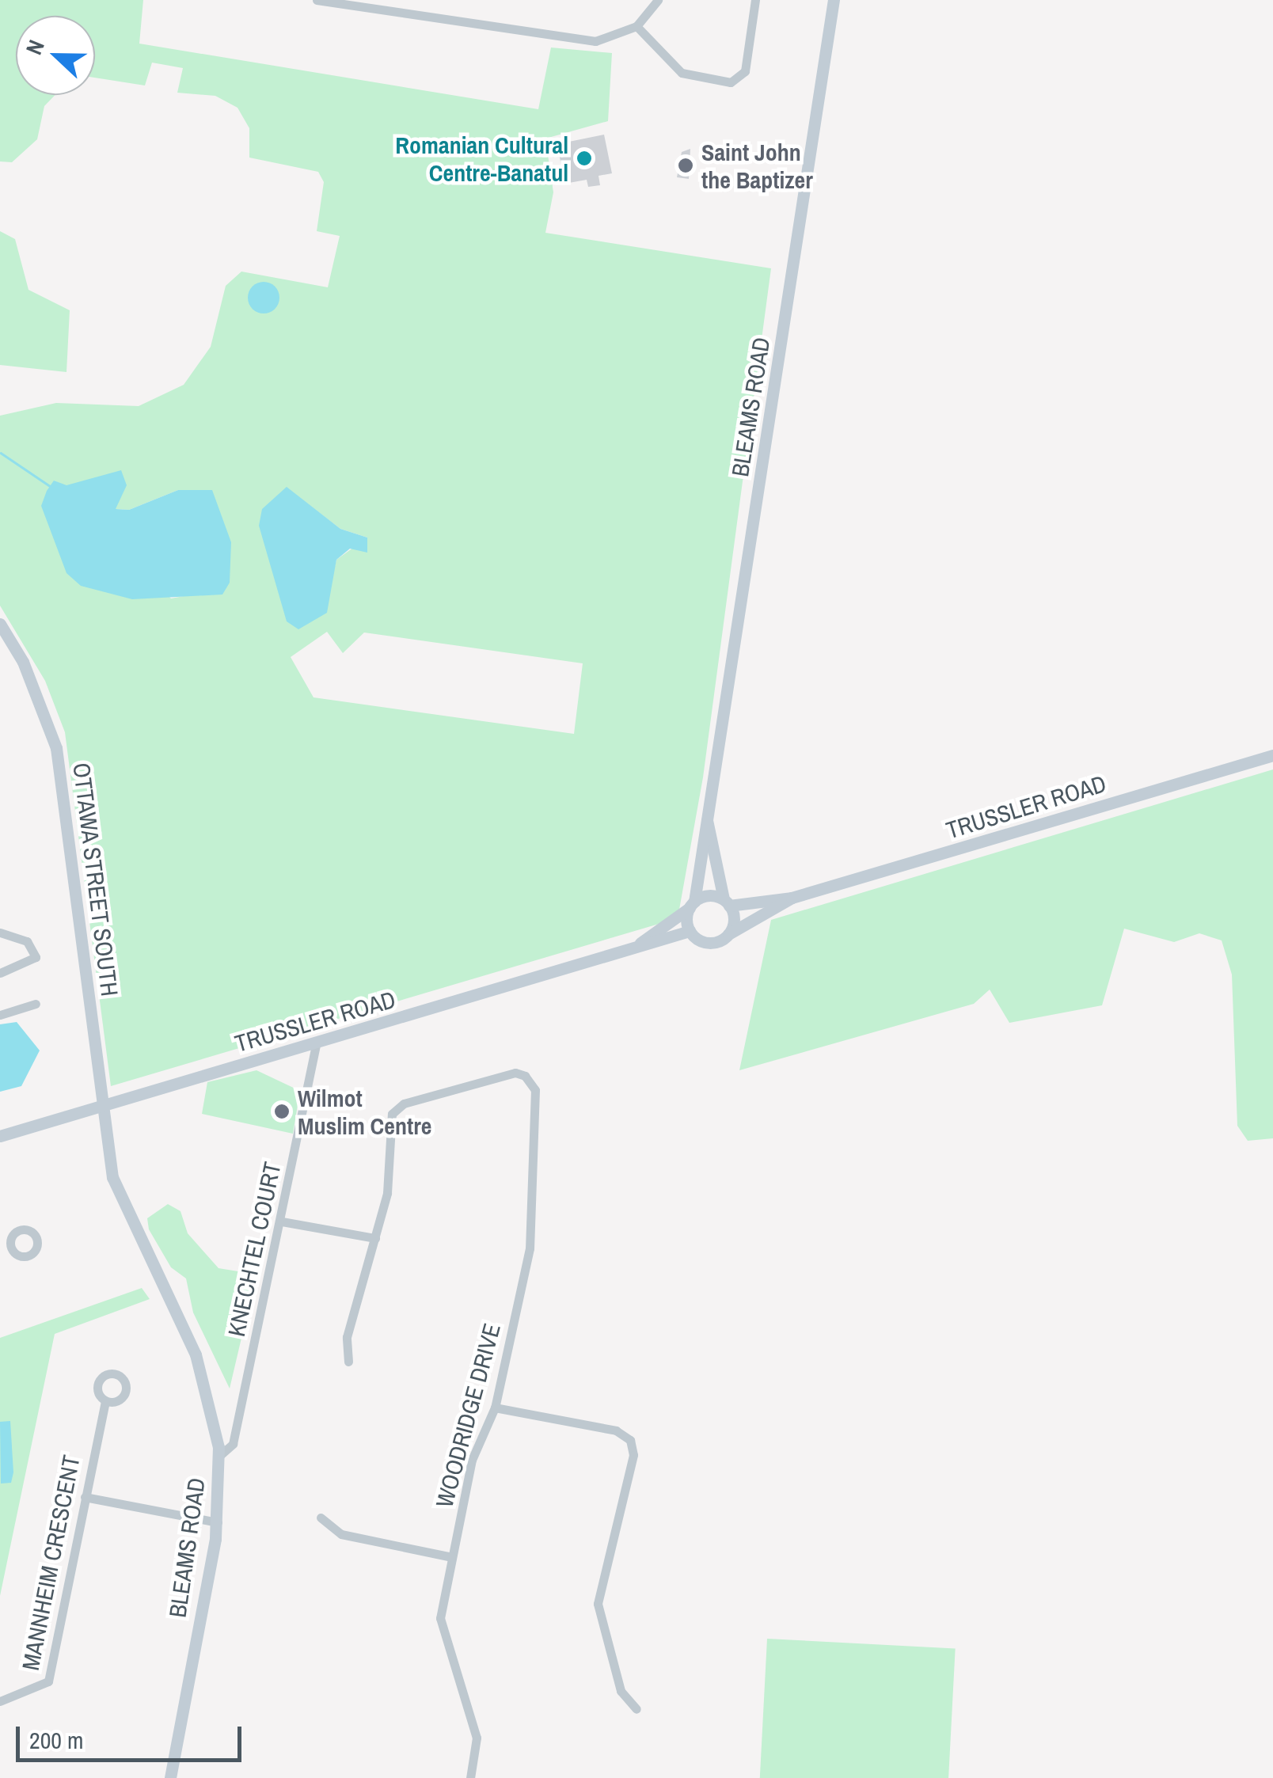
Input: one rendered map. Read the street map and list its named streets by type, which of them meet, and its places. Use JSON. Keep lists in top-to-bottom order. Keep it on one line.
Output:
{"streets":{"main road":["BLEAMS ROAD","TRUSSLER ROAD","OTTAWA STREET SOUTH"],"street":["KNECHTEL COURT","WOODRIDGE DRIVE","MANNHEIM CRESCENT"]},"crossings":[["BLEAMS ROAD","TRUSSLER ROAD"],["BLEAMS ROAD","OTTAWA STREET SOUTH"],["BLEAMS ROAD","KNECHTEL COURT"],["TRUSSLER ROAD","OTTAWA STREET SOUTH"],["TRUSSLER ROAD","KNECHTEL COURT"]],"places":["Romanian Cultural Centre-Banatul","Saint John the Baptizer","Wilmot Muslim Centre"],"scale_bar":"200 m","north":"left"}
